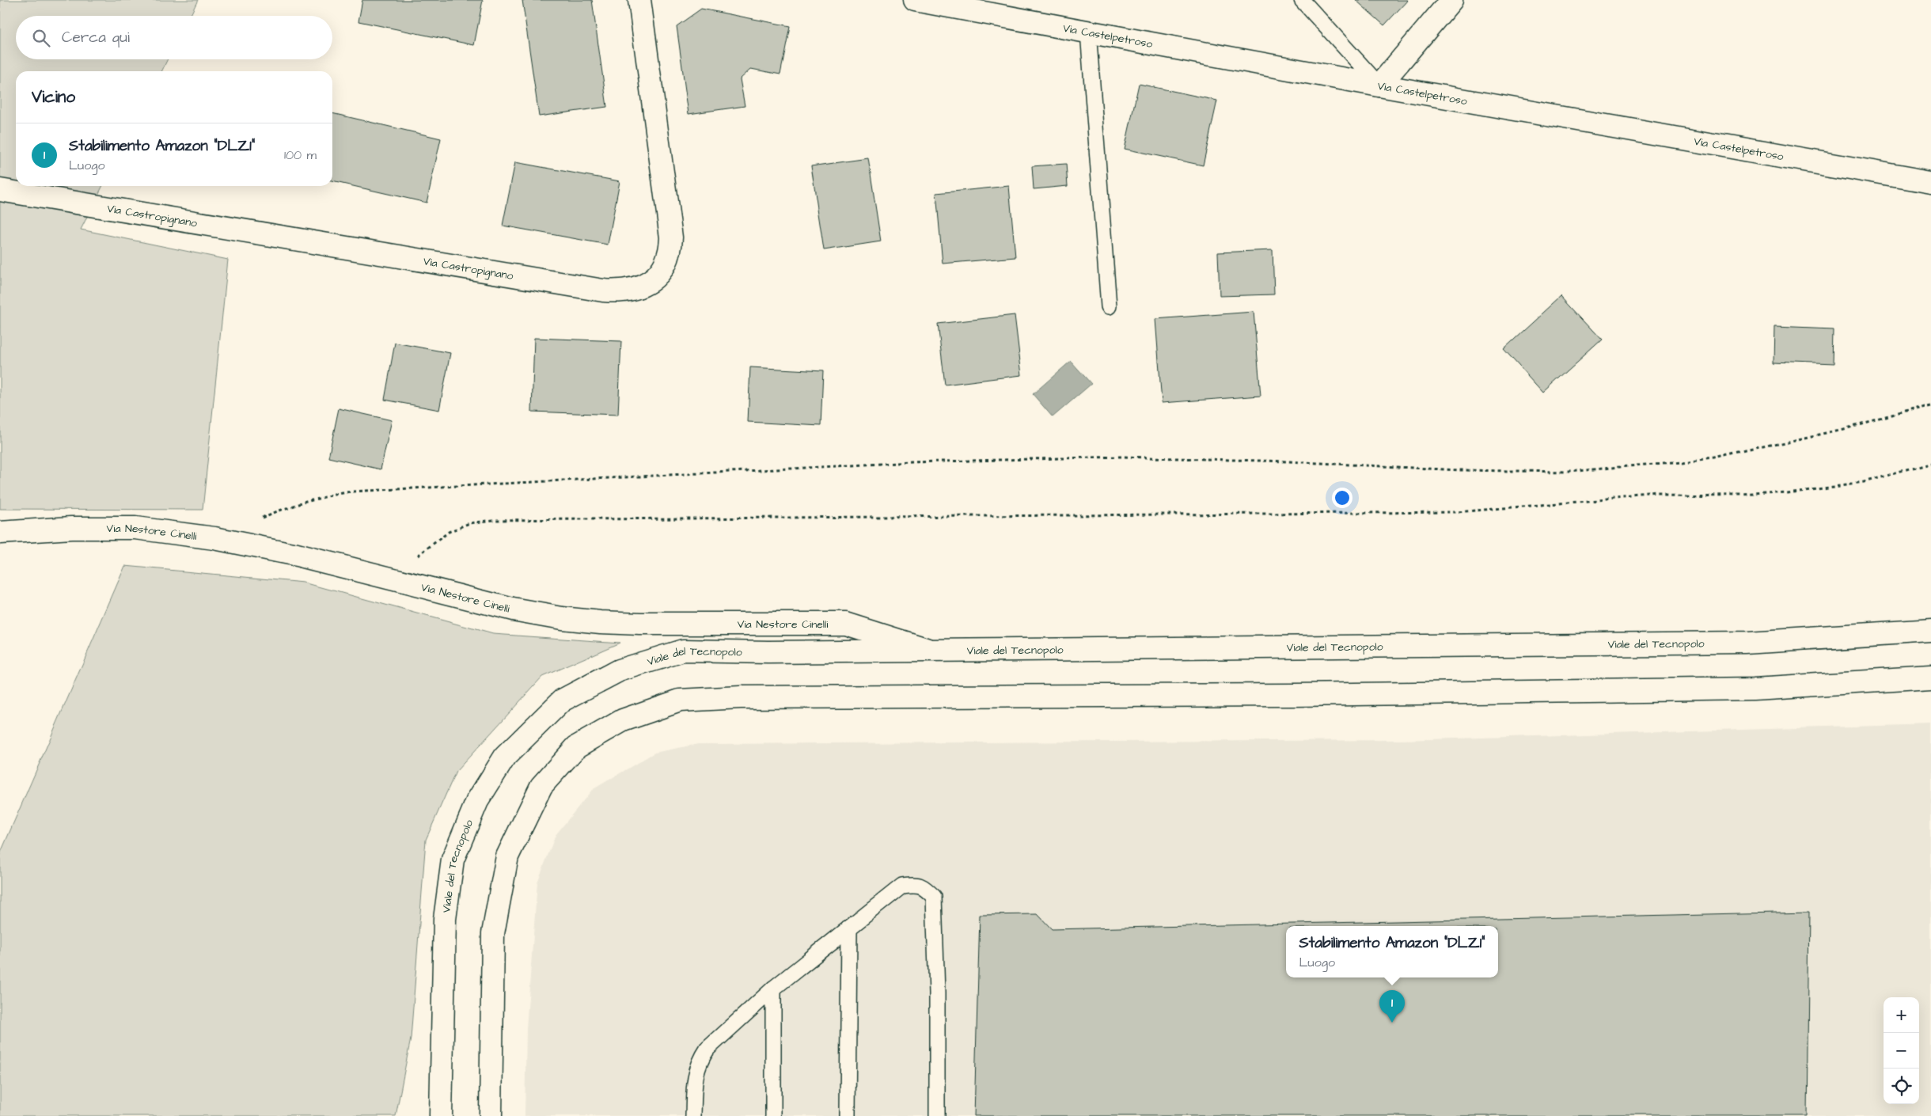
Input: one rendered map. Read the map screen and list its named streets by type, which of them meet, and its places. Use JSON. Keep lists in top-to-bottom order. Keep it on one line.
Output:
{"streets":{"main road":["Via Castelpetroso","Via Castropignano","Via Nestore Cinelli","Viale del Tecnopolo"]},"crossings":[["Via Nestore Cinelli","Viale del Tecnopolo"]],"page":{"search":"Cerca qui","heading":"Vicino","list":[{"mark":"1","name":"Stabilimento Amazon \"DLZ1\"","note":"Luogo","value":"100 m"}],"popup":["Stabilimento Amazon \"DLZ1\"","Luogo"],"pins":"1","map_buttons":["+","−"]}}
